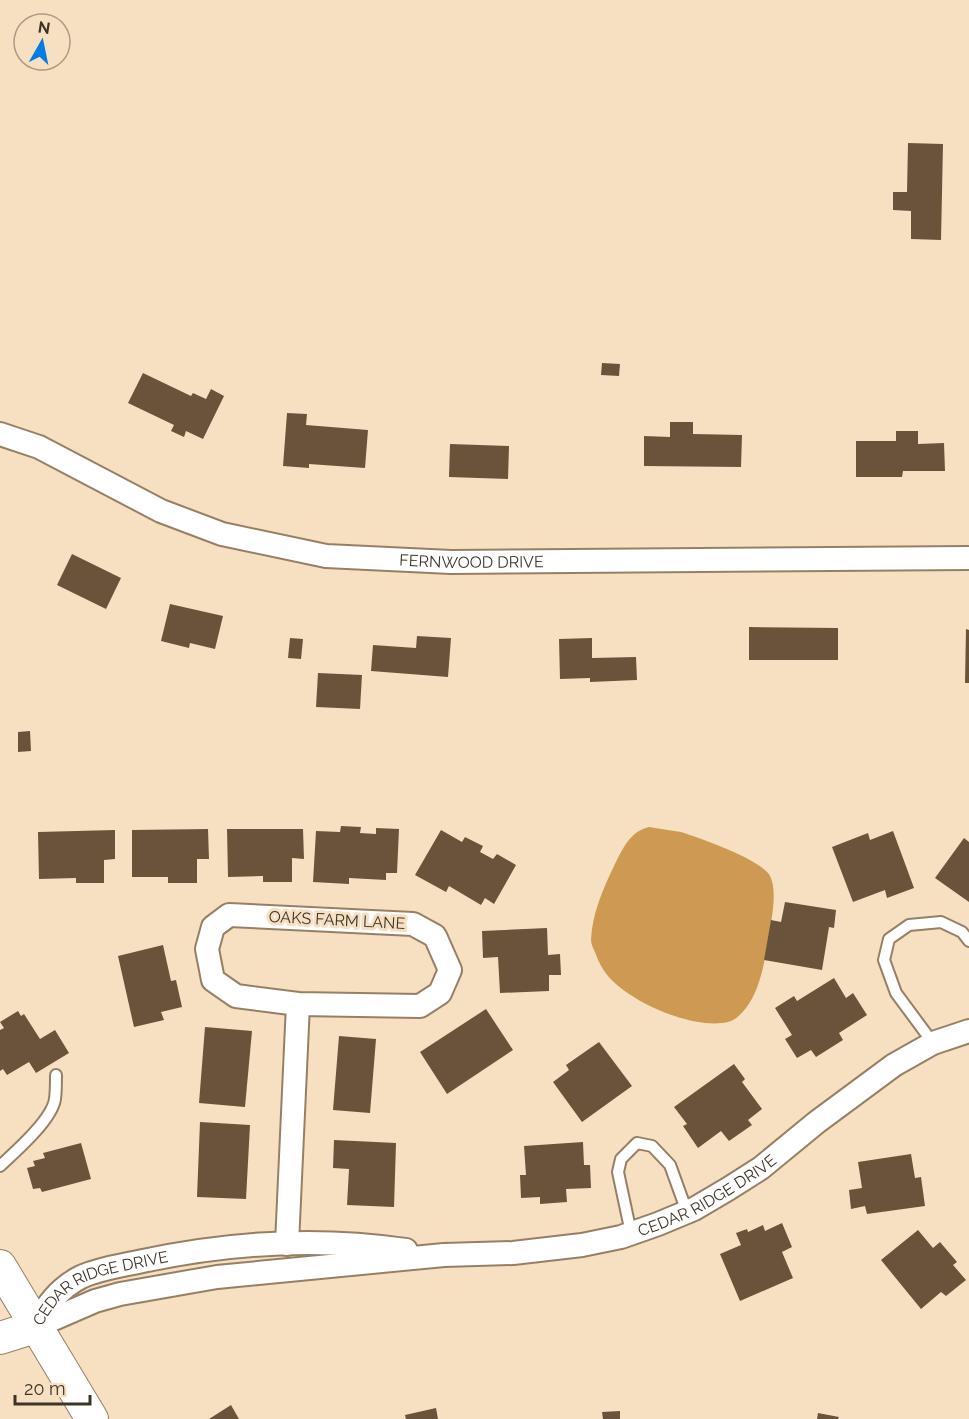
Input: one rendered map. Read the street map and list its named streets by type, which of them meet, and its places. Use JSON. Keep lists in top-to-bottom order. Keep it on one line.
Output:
{"streets":{"street":["FERNWOOD DRIVE","OAKS FARM LANE","CEDAR RIDGE DRIVE"]},"scale_bar":"20 m","north":"top"}
